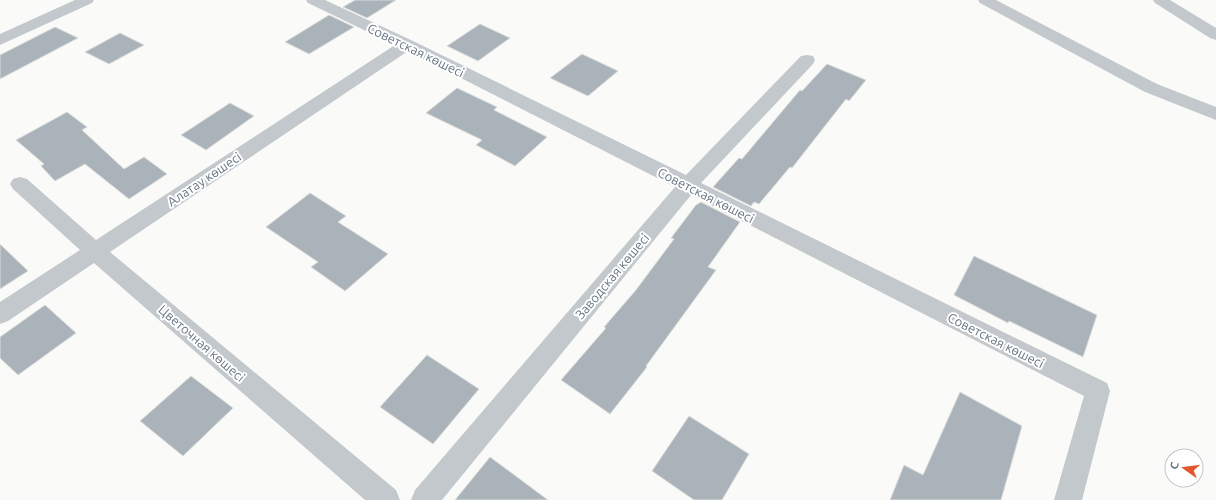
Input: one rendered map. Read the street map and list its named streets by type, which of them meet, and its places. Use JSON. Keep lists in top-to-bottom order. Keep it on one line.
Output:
{"streets":{"street":["Советская көшесі","Алатау көшесі","Заводская көшесі","Цветочная көшесі"]},"crossings":[["Советская көшесі","Алатау көшесі"],["Советская көшесі","Заводская көшесі"],["Алатау көшесі","Цветочная көшесі"]],"north":"left"}
